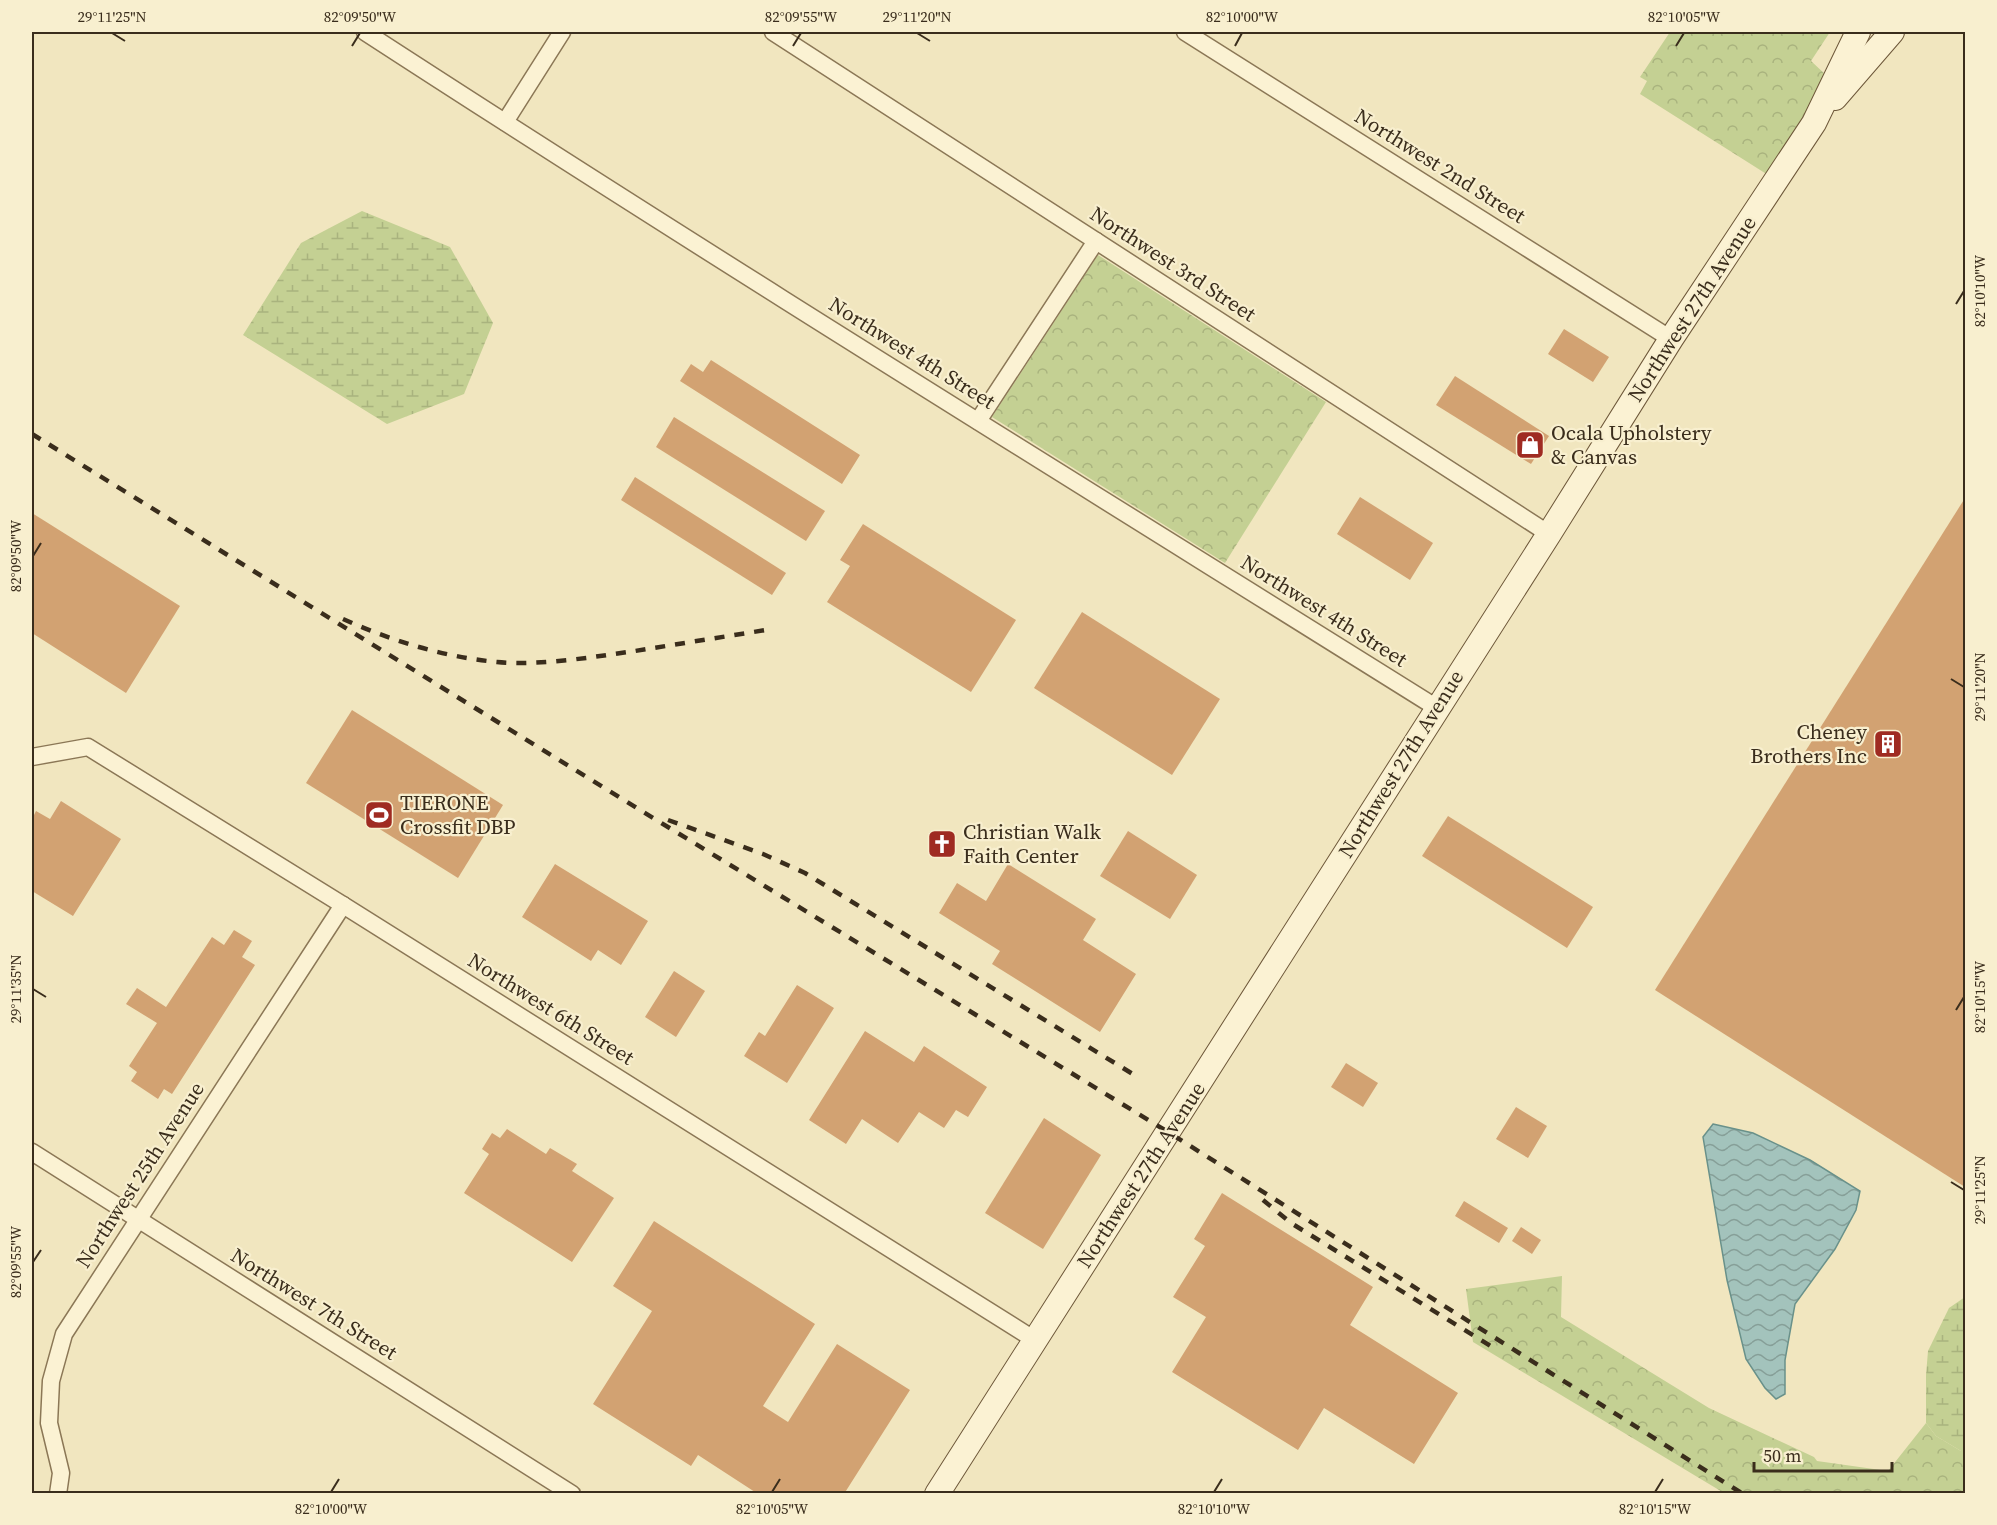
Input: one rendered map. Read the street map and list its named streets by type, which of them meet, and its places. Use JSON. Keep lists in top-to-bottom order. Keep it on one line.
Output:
{"streets":{"main road":["Northwest 27th Avenue"],"street":["Northwest 2nd Street","Northwest 3rd Street","Northwest 4th Street","Northwest 6th Street","Northwest 25th Avenue","Northwest 7th Street"]},"crossings":[["Northwest 2nd Street","Northwest 27th Avenue"],["Northwest 3rd Street","Northwest 27th Avenue"],["Northwest 27th Avenue","Northwest 4th Street"],["Northwest 27th Avenue","Northwest 6th Street"],["Northwest 6th Street","Northwest 25th Avenue"],["Northwest 25th Avenue","Northwest 7th Street"]],"places":{"shop":["Ocala Upholstery & Canvas"],"building":["Cheney Brothers Inc"],"sports":["TIERONE Crossfit DBP"],"church":["Christian Walk Faith Center"]},"scale_bar":"50 m","coordinates":["29°11'25\"N","82°09'50\"W","82°09'55\"W","29°11'20\"N","82°10'00\"W","82°10'05\"W","82°10'10\"W","29°11'35\"N","82°10'15\"W"]}
